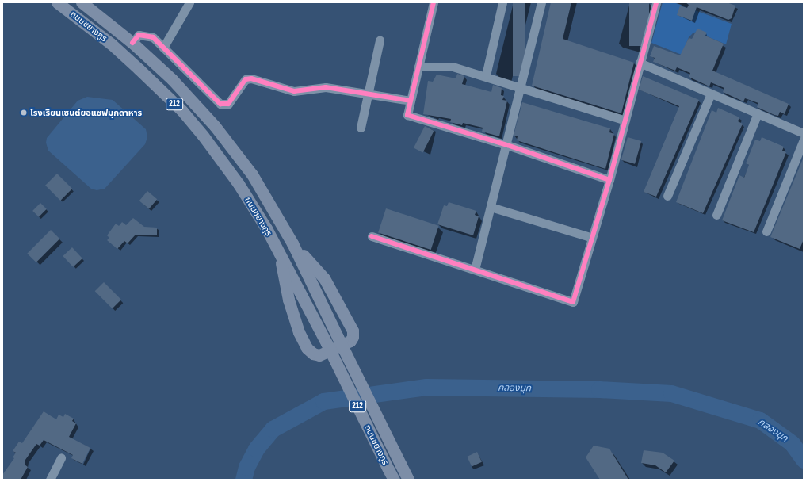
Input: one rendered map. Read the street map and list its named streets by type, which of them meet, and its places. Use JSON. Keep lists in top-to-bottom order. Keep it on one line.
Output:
{"streets":{"main road":["ถนนชยางกูร","212"]},"water":["คลองมุก"],"places":["โรงเรียนเซนต์ยอแซฟมุกดาหาร"]}
